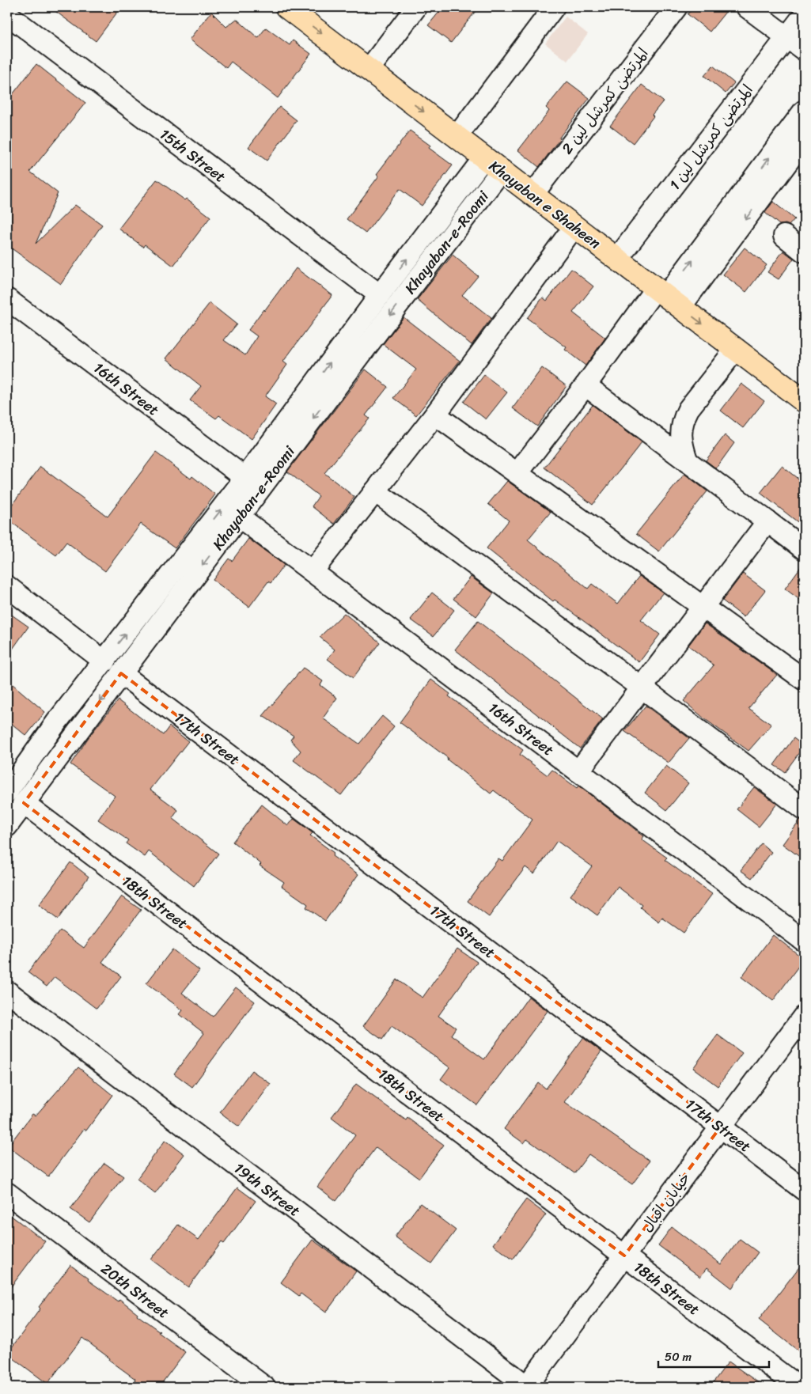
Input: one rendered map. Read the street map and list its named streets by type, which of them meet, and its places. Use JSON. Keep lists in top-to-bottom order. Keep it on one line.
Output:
{"streets":{"main road":["Khayaban e Shaheen"],"street":["المرتضیٰ کمرشل لین 2","المرتضیٰ کمرشل لین 1","15th Street","Khayaban-e-Roomi","16th Street","17th Street","18th Street","19th Street","خیابان اقبال","20th Street"]},"crossings":[["المرتضیٰ کمرشل لین 2","Khayaban e Shaheen"],["المرتضیٰ کمرشل لین 1","Khayaban e Shaheen"],["15th Street","Khayaban-e-Roomi"],["Khayaban e Shaheen","Khayaban-e-Roomi"],["Khayaban-e-Roomi","16th Street"],["Khayaban-e-Roomi","17th Street"],["Khayaban-e-Roomi","18th Street"],["17th Street","خیابان اقبال"],["18th Street","خیابان اقبال"],["19th Street","خیابان اقبال"]],"one_way":["Khayaban e Shaheen"],"scale_bar":"50 m"}
